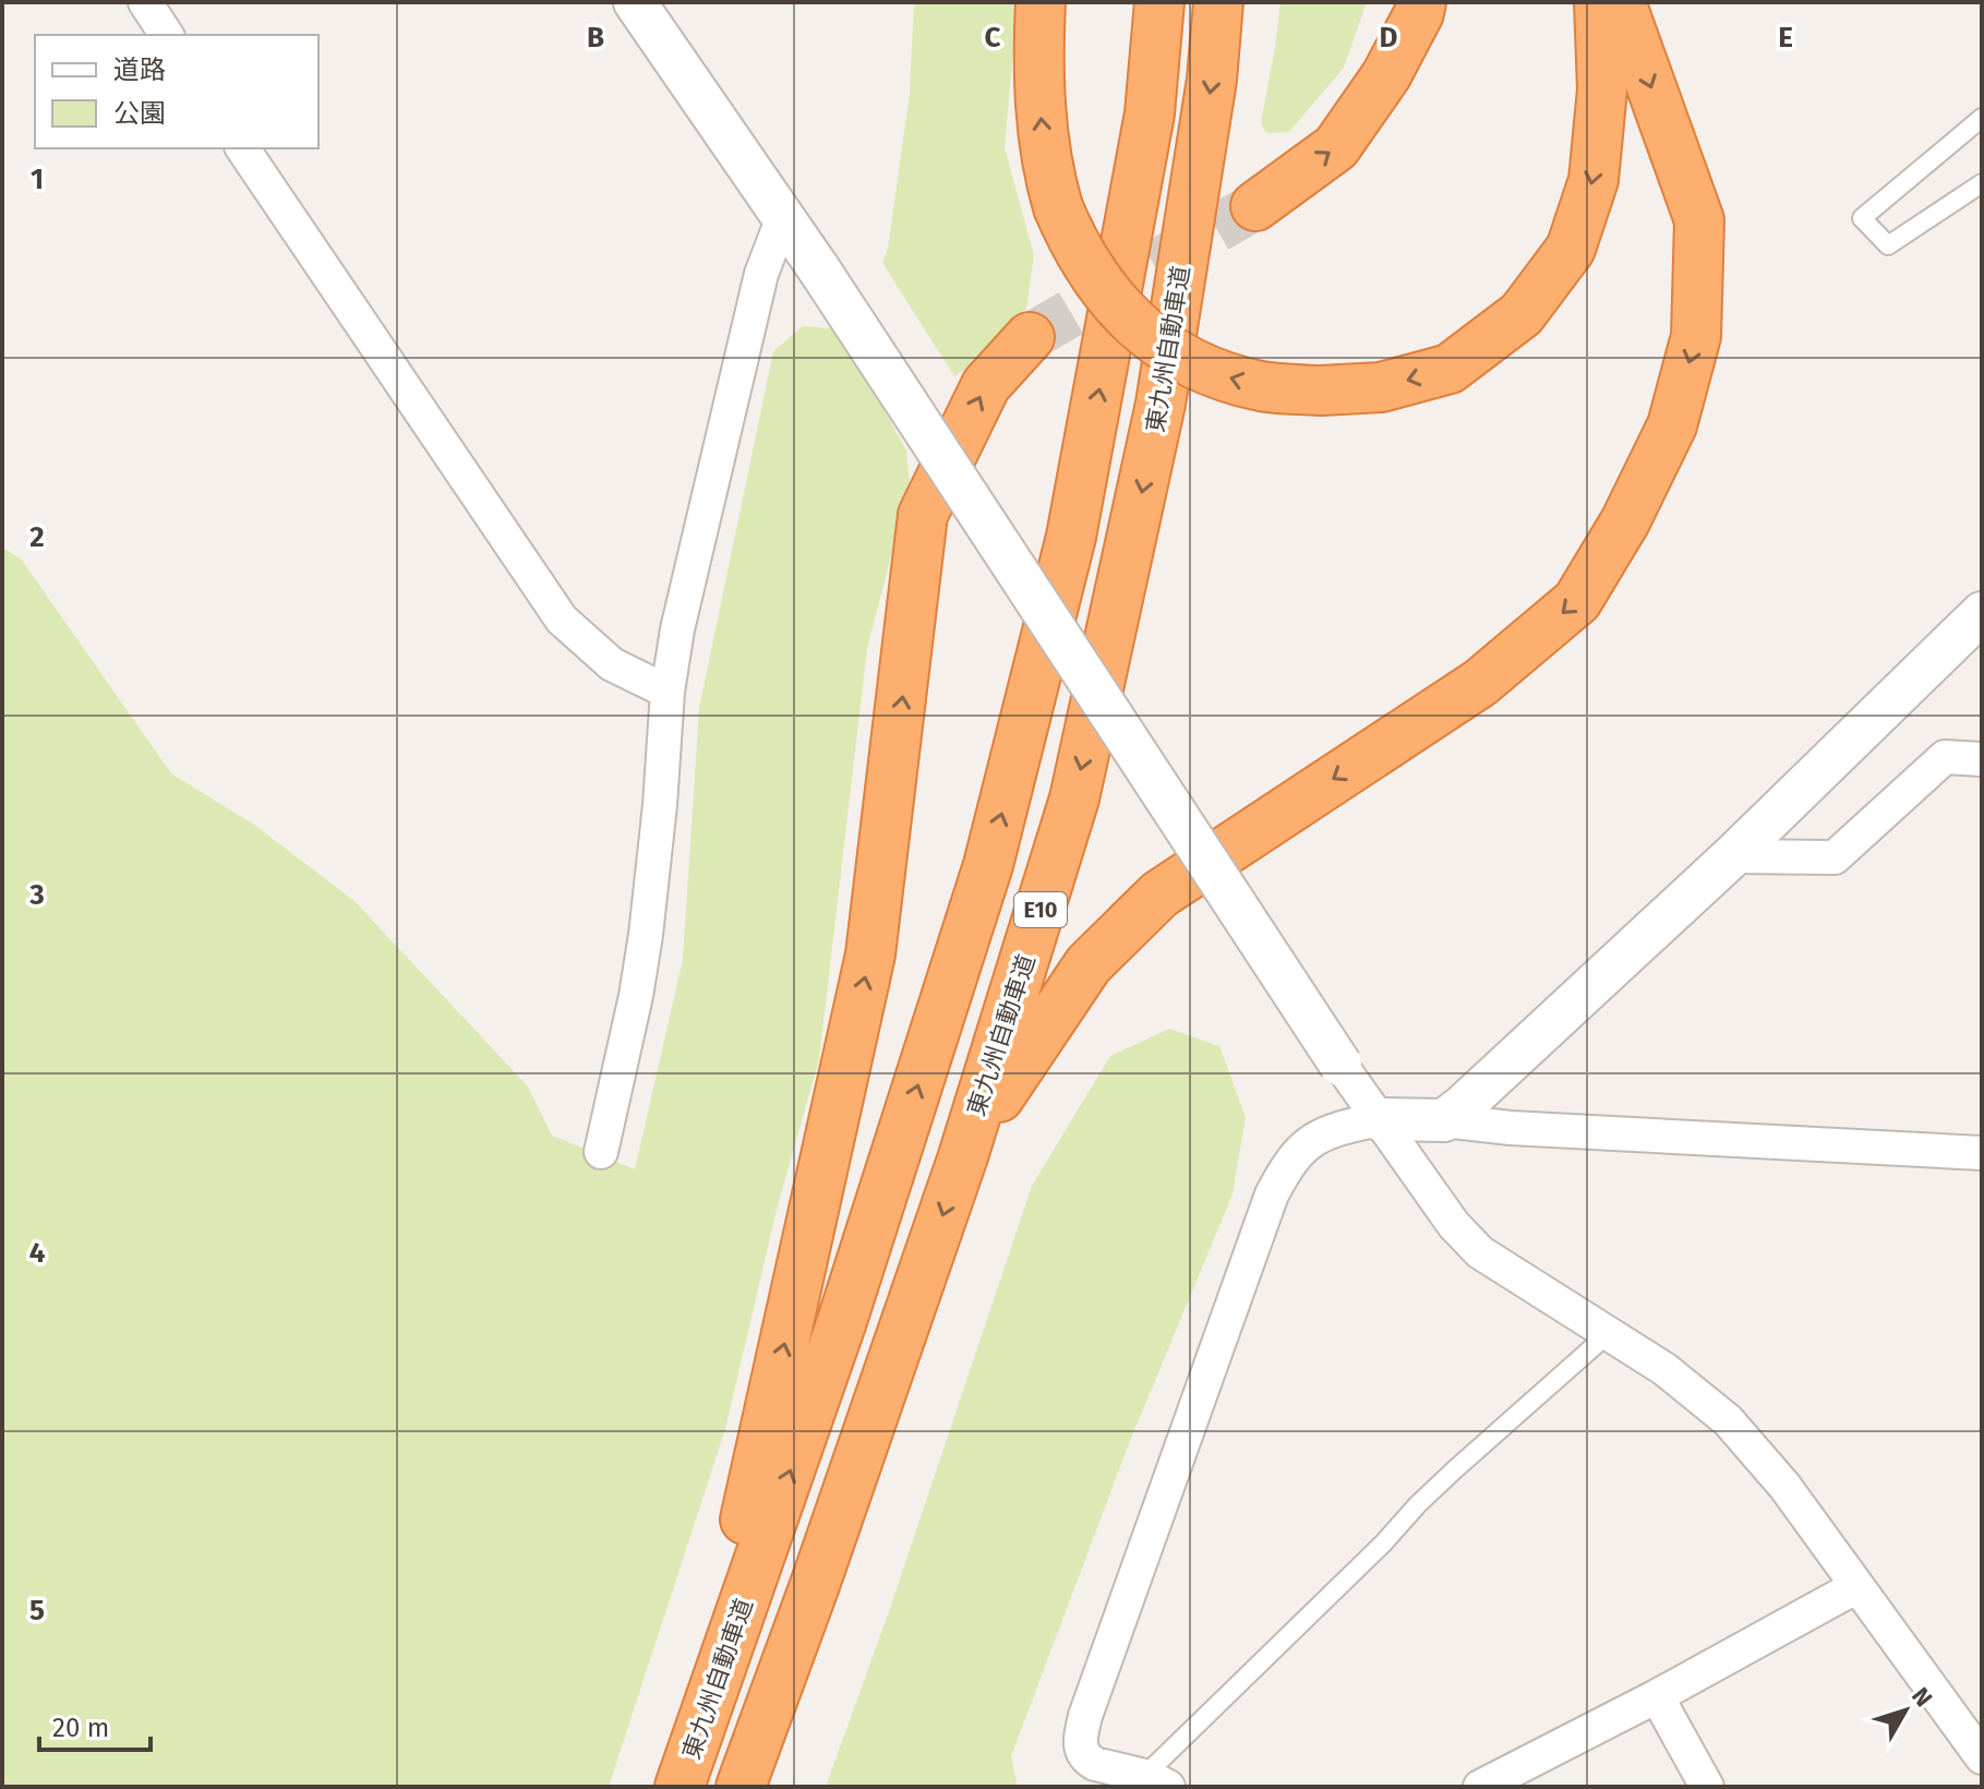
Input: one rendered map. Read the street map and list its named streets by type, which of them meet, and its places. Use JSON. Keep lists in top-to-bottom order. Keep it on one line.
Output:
{"streets":{"highway":["東九州自動車道","E10"]},"legend":["道路","公園"],"scale_bar":"20 m","north":"top right","grid":{"columns":["B","C","D","E"],"rows":["1","2","3","4","5"]}}
